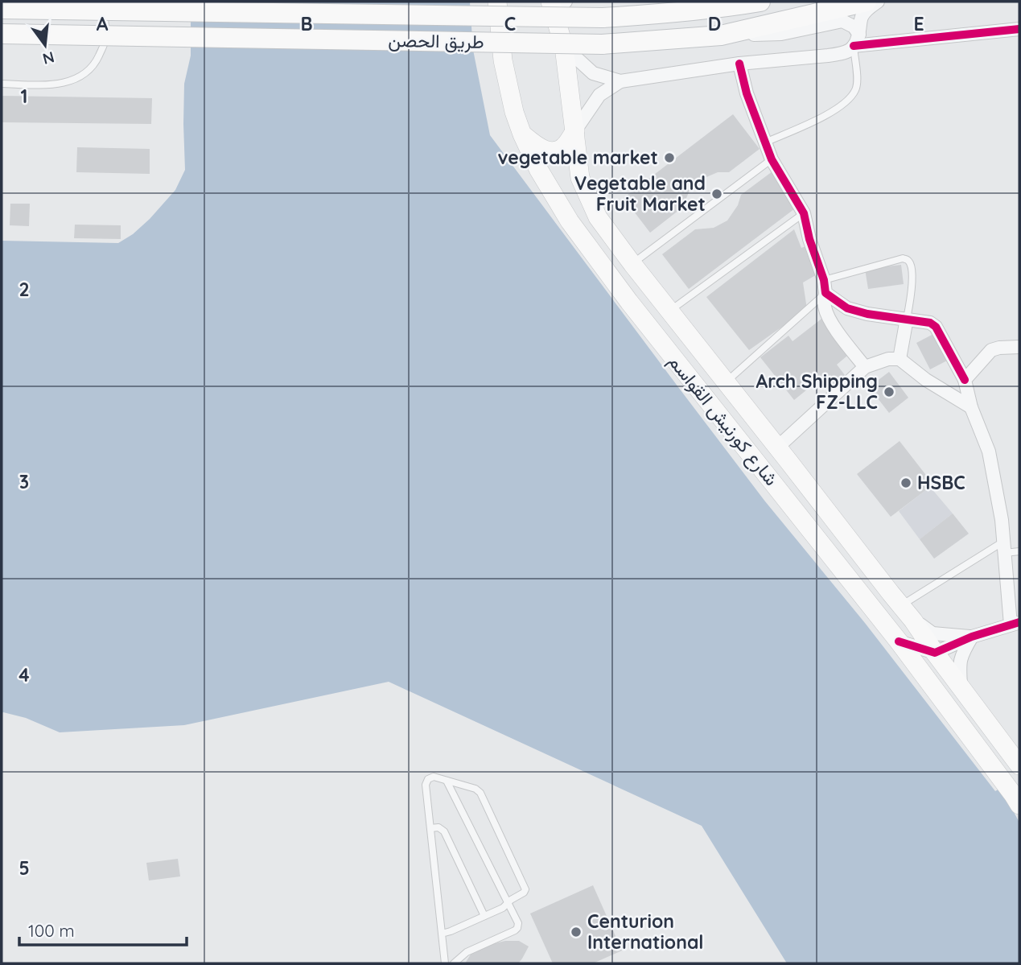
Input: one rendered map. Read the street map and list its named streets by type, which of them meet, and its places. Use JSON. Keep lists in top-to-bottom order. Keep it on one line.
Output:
{"streets":{"main road":["طريق الحصن","شارع كورنيش القواسم"]},"places":["vegetable market","Vegetable and Fruit Market","Arch Shipping FZ-LLC","HSBC","Centurion International"],"scale_bar":"100 m","north":"bottom","grid":{"columns":["A","B","C","D","E"],"rows":["1","2","3","4","5"]}}
